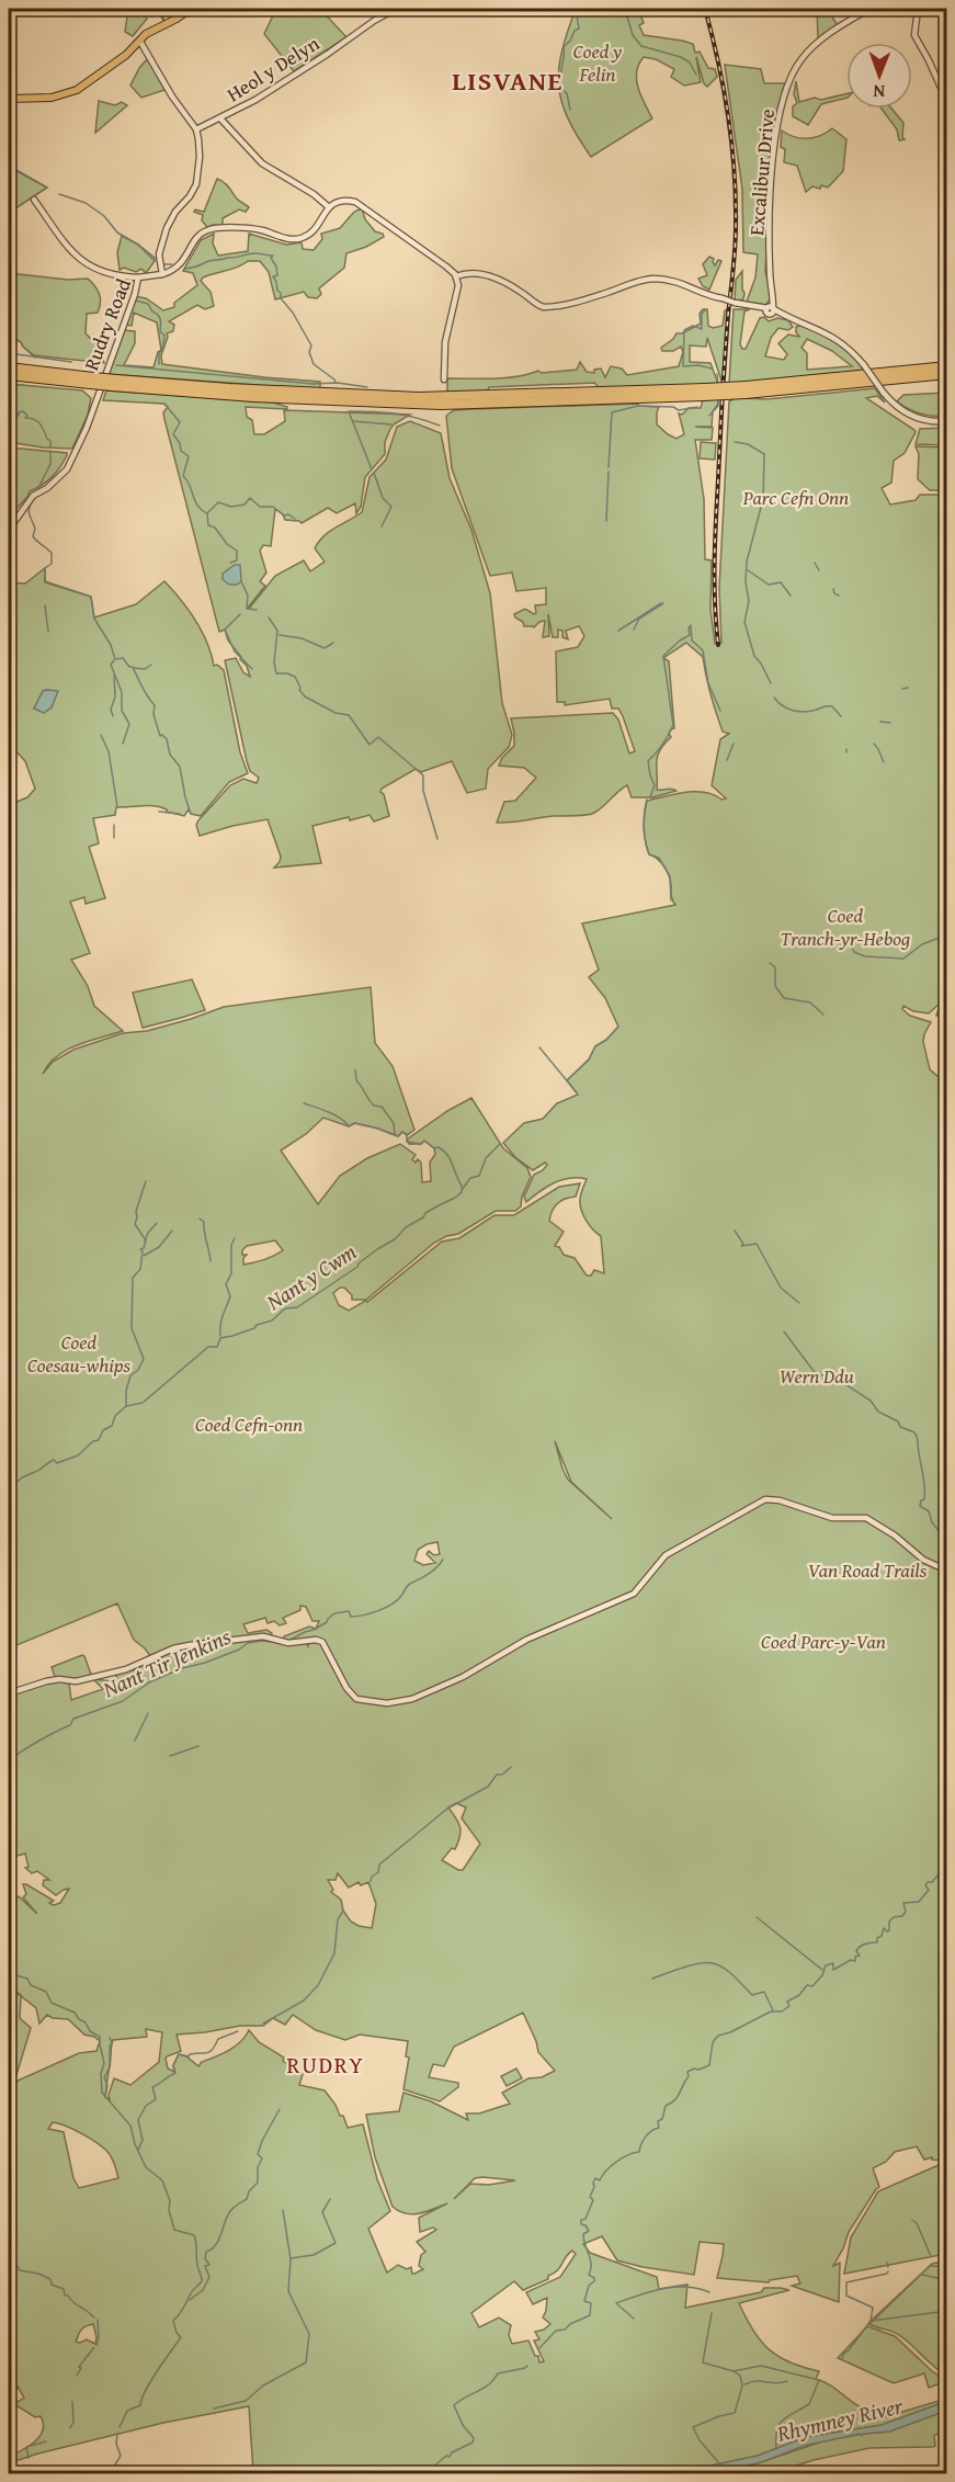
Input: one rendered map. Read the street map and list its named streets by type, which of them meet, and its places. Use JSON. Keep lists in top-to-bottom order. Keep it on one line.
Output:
{"streets":{"street":["Heol y Delyn","Excalibur Drive","Rudry Road"]},"crossings":[["Heol y Delyn","Rudry Road"]],"districts":["LISVANE","RUDRY"],"water":["Nant y Cwm","Nant Tir Jenkins","Rhymney River"],"parks":["Coed y Felin","Parc Cefn Onn","Coed Tranch-yr-Hebog","Coed Coesau-whips","Wern Ddu","Coed Cefn-onn","Van Road Trails","Coed Parc-y-Van"],"north":"bottom"}
